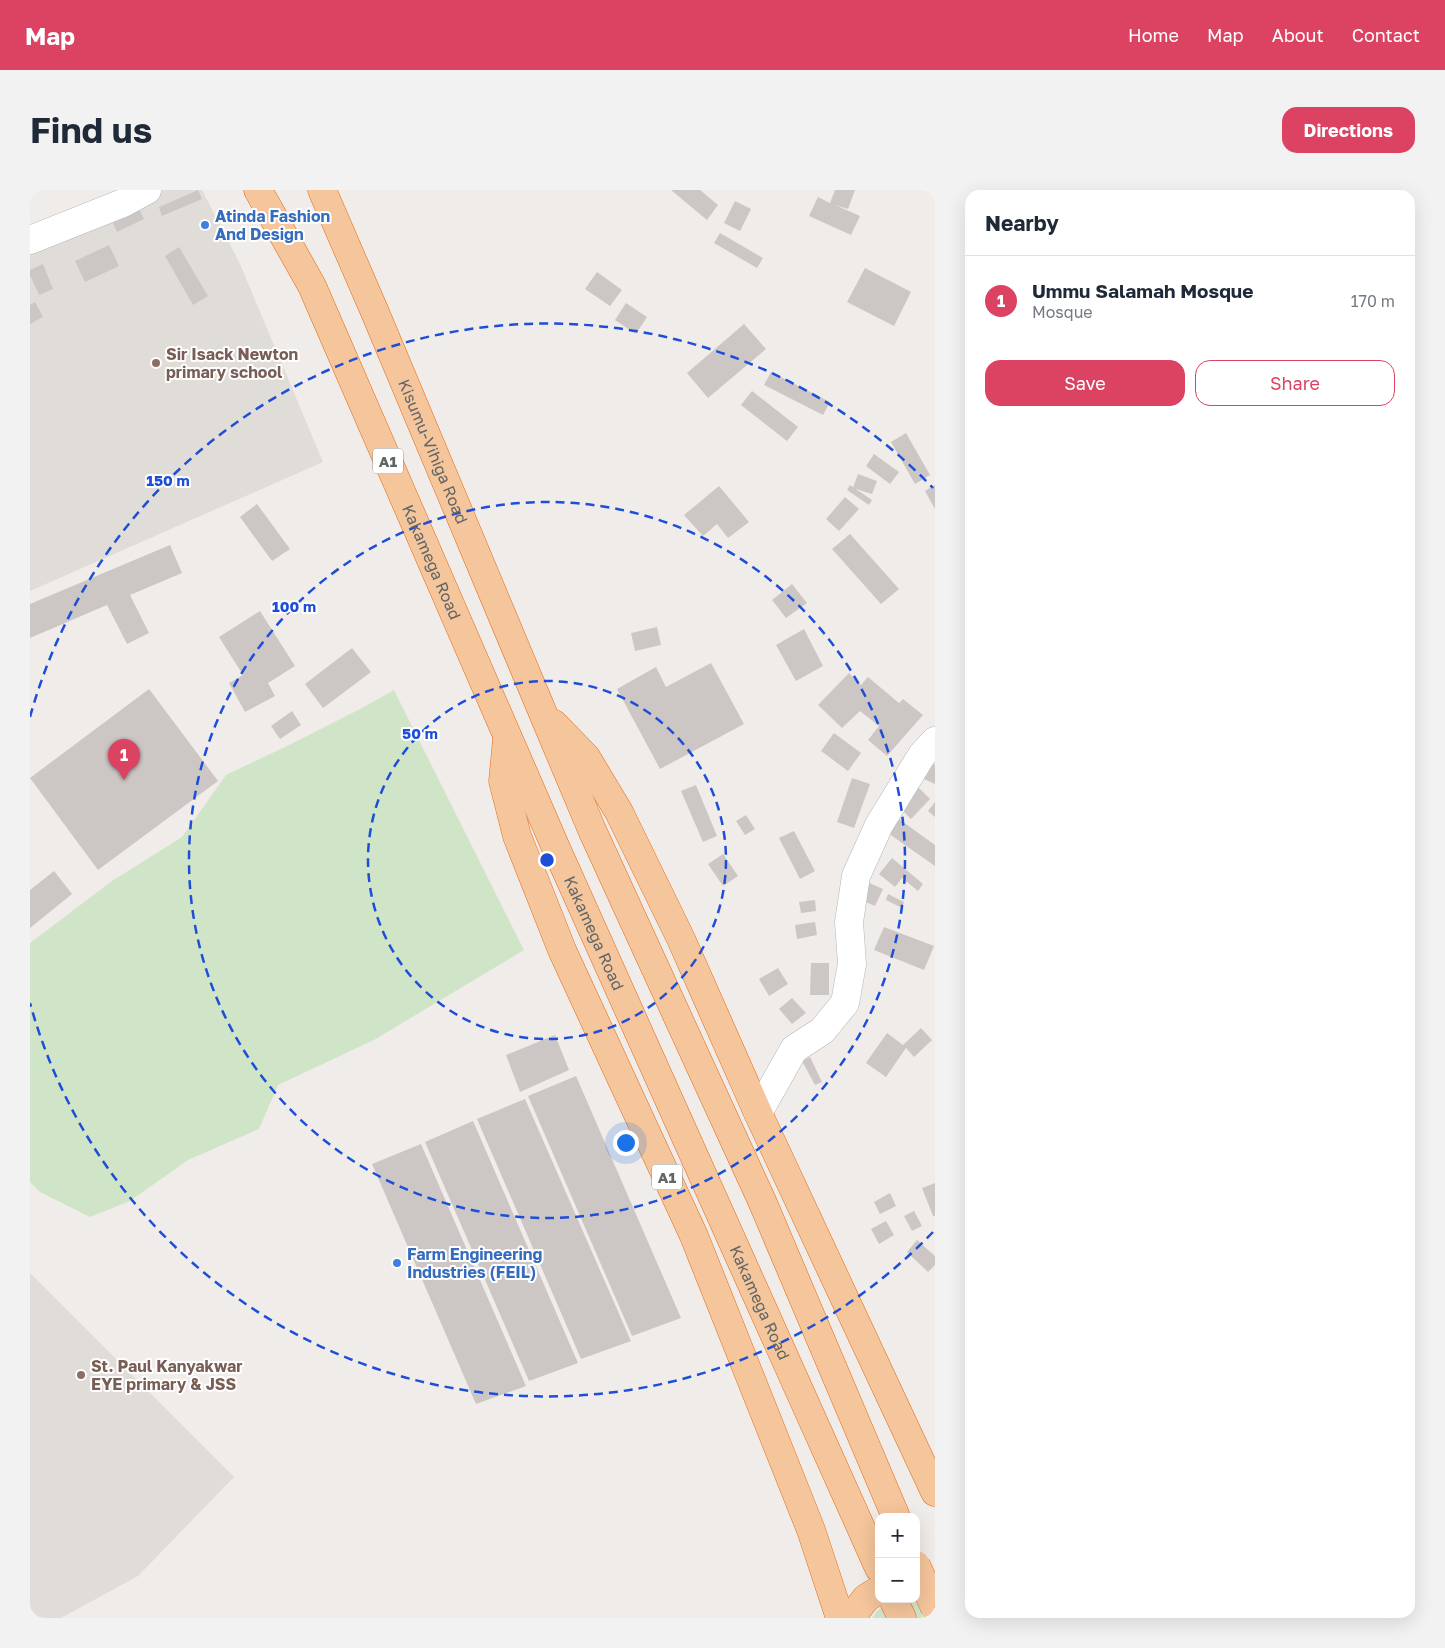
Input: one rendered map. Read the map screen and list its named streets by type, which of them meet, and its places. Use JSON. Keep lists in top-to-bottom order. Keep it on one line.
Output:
{"streets":{"highway":["Kisumu-Vihiga Road","A1","Kakamega Road"]},"crossings":[["A1","Kakamega Road"]],"places":["Atinda Fashion And Design","Sir Isack Newton primary school","Farm Engineering Industries (FEIL)","St. Paul Kanyakwar EYE primary & JSS"],"page":{"header":"Map","nav":["Home","Map","About","Contact"],"buttons":["Directions",["Save","Share"]],"title":"Find us","heading":"Nearby","list":[{"mark":"1","name":"Ummu Salamah Mosque","note":"Mosque","value":"170 m"}],"pins":"1","map_buttons":["+","−"]},"rings":["150 m","100 m","50 m"]}
